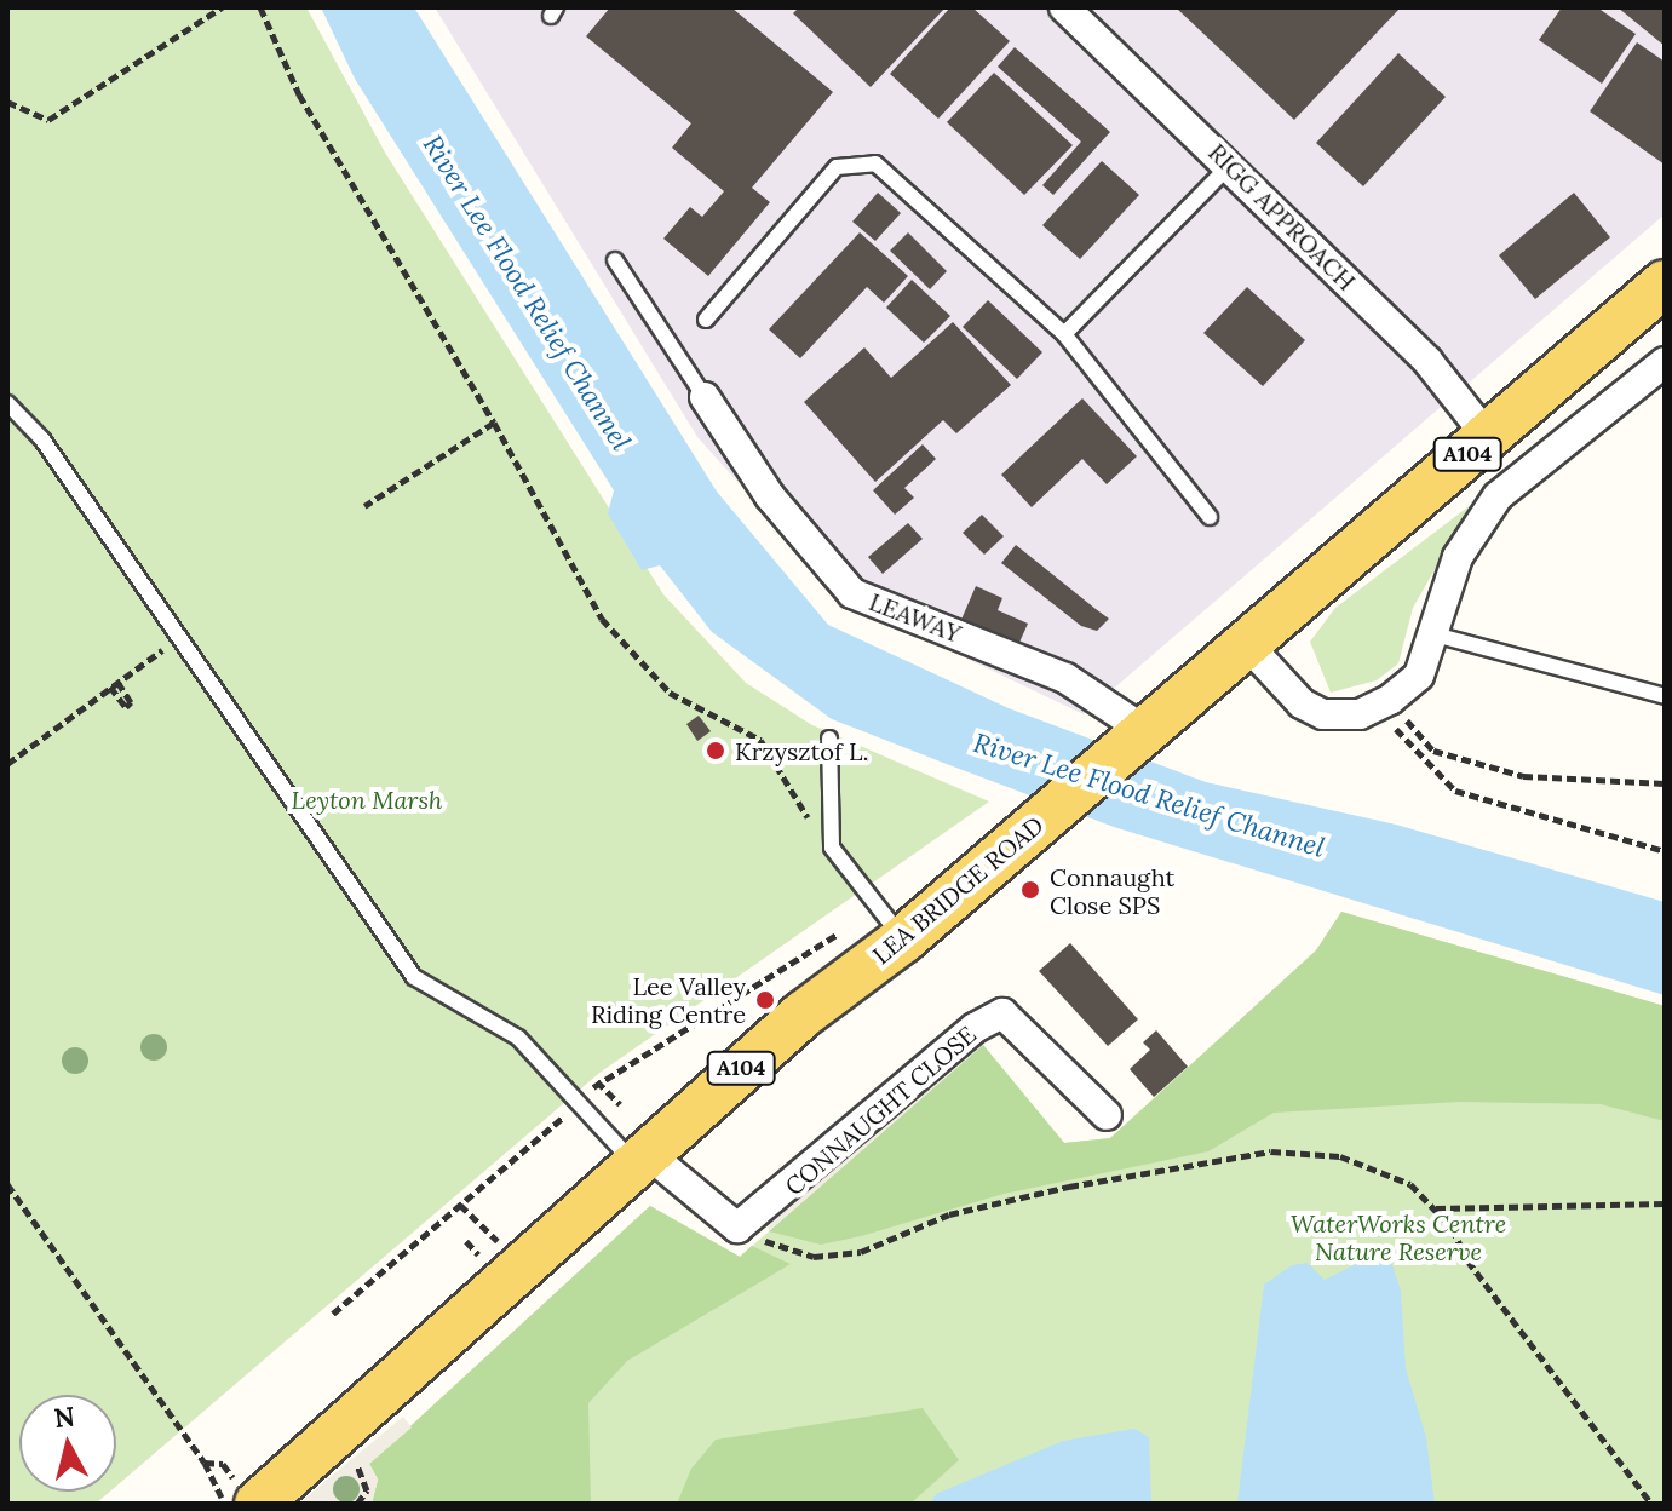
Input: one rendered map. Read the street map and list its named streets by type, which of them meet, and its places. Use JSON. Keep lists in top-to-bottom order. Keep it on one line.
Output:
{"streets":{"main road":["A104","LEA BRIDGE ROAD"],"street":["RIGG APPROACH","LEAWAY","CONNAUGHT CLOSE"]},"crossings":[["RIGG APPROACH","LEA BRIDGE ROAD"],["LEAWAY","LEA BRIDGE ROAD"]],"water":["River Lee Flood Relief Channel"],"parks":["Leyton Marsh","WaterWorks Centre Nature Reserve"],"places":["Krzysztof L.","Connaught Close SPS","Lee Valley Riding Centre"],"north":"top"}
